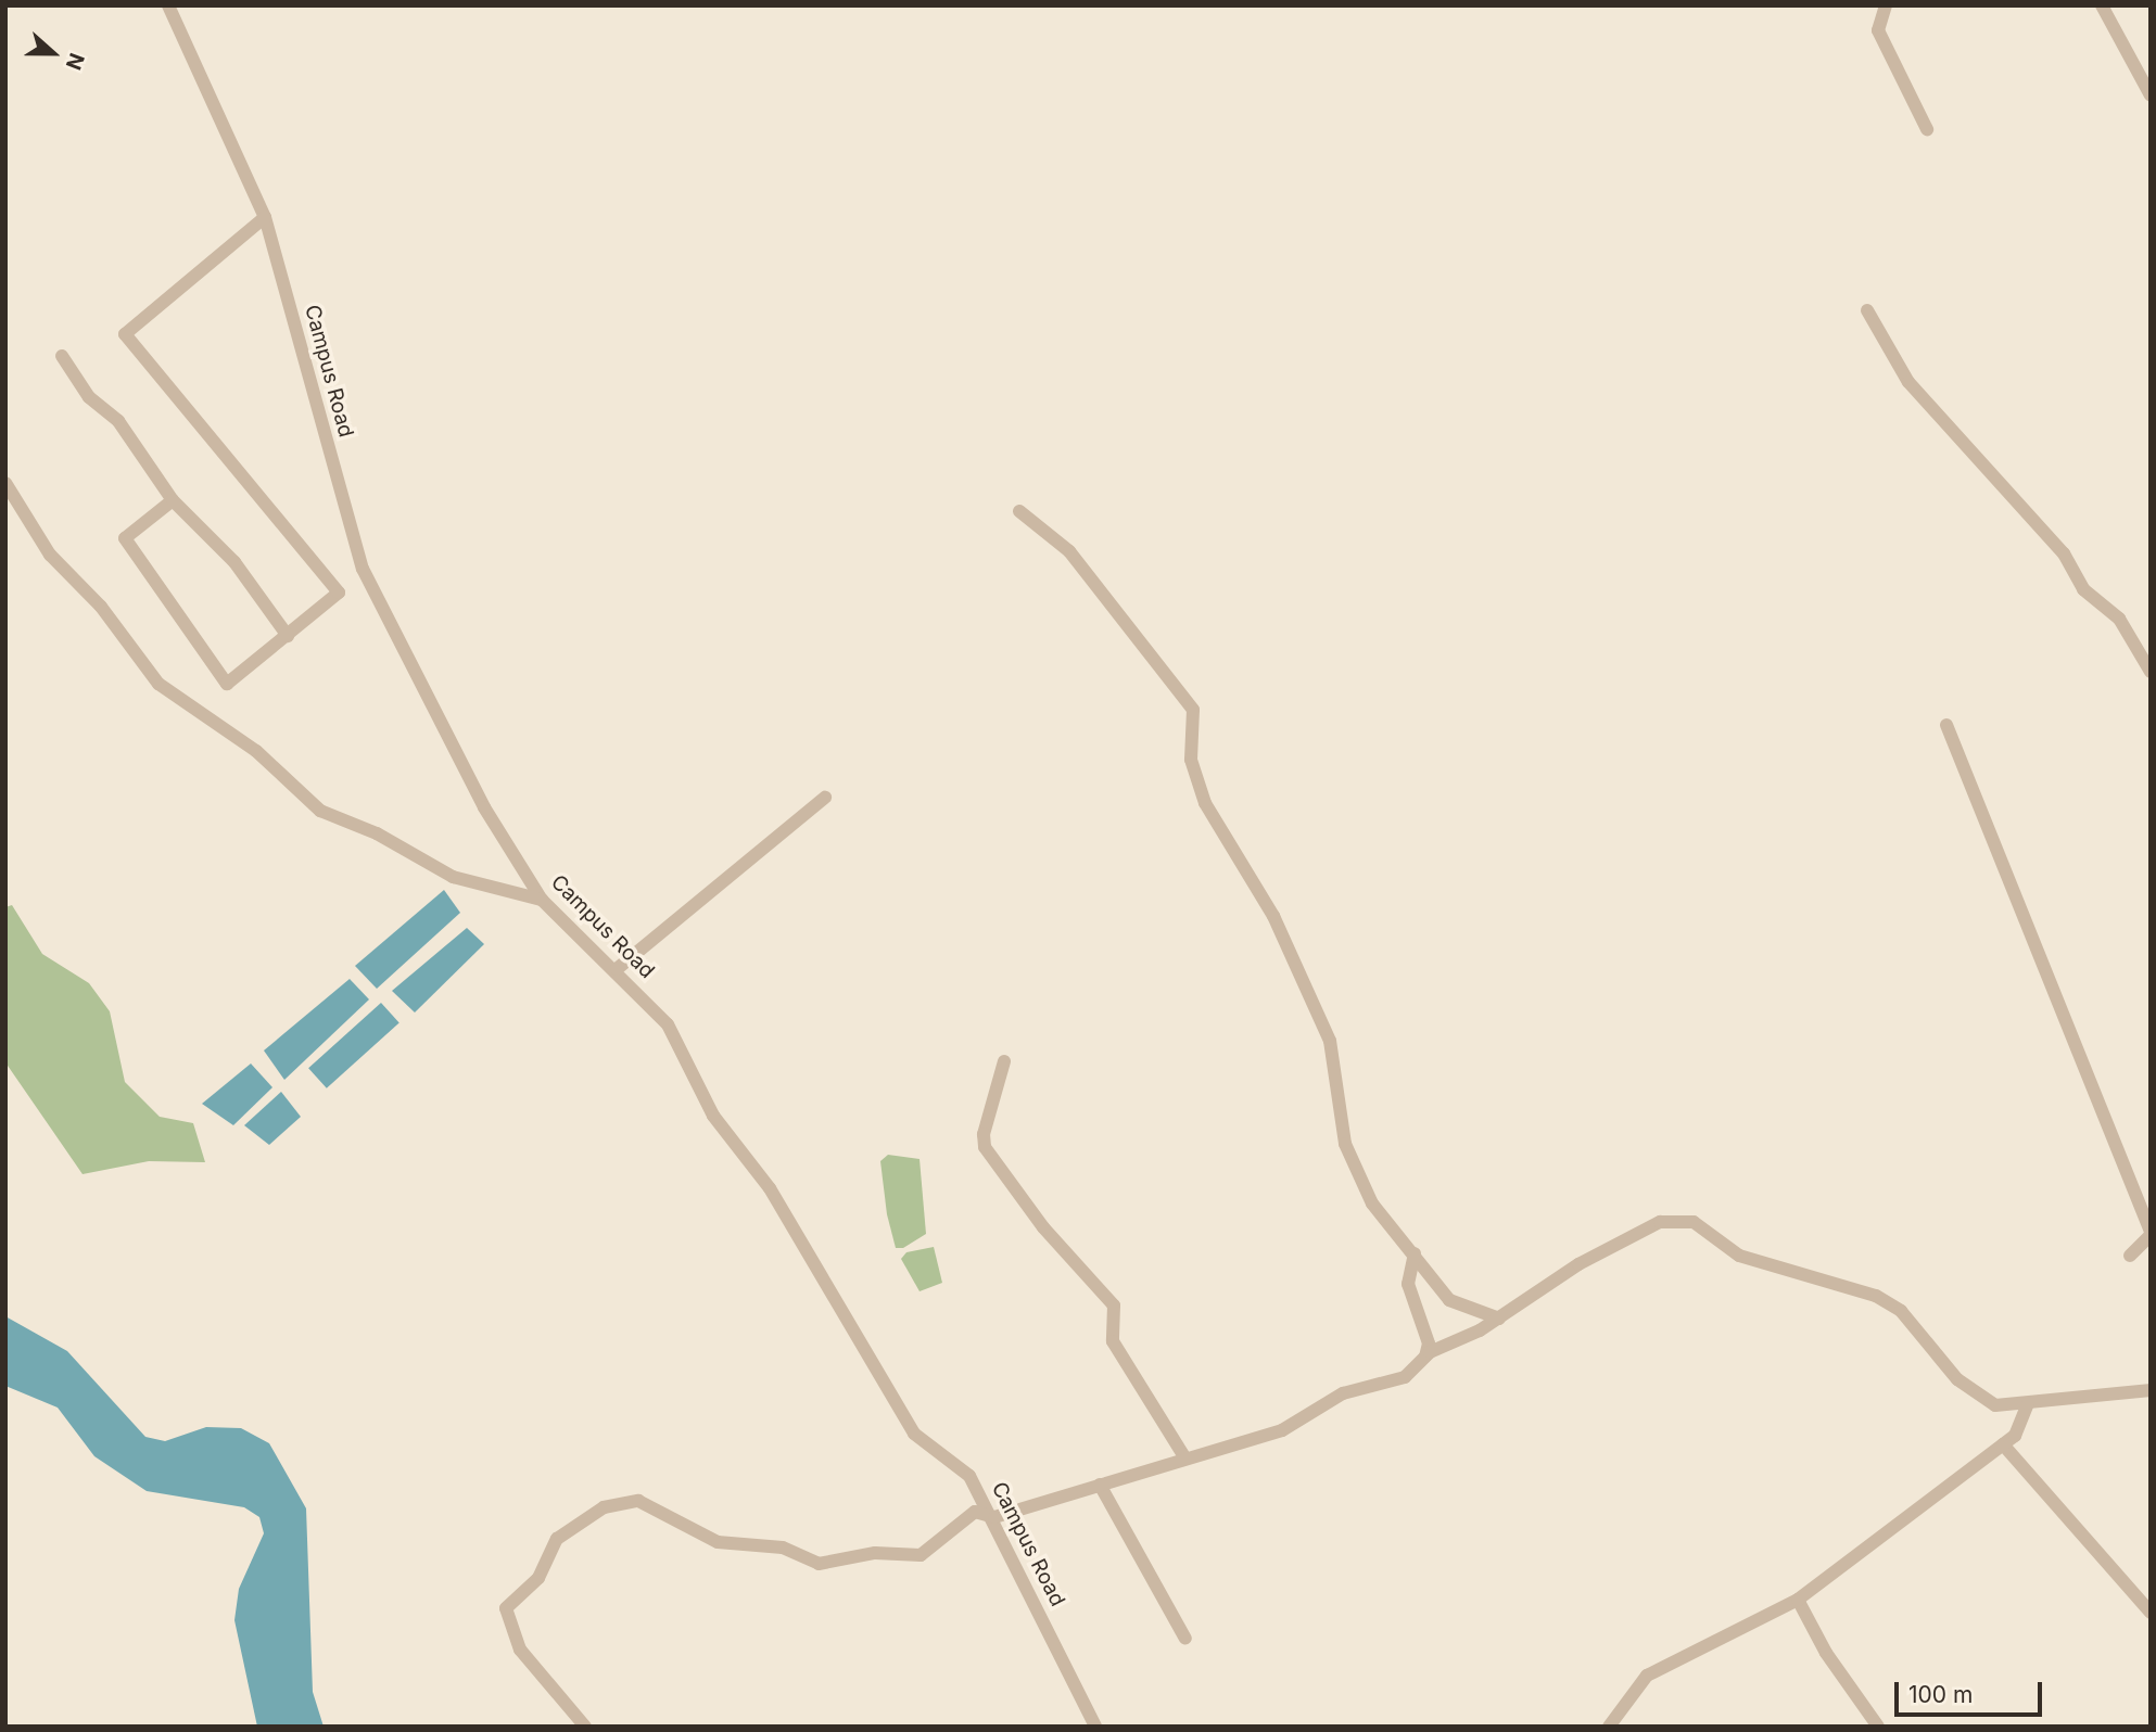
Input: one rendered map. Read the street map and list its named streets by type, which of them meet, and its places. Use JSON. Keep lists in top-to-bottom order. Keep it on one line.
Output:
{"streets":{"street":["Campus Road"]},"scale_bar":"100 m","north":"right"}
